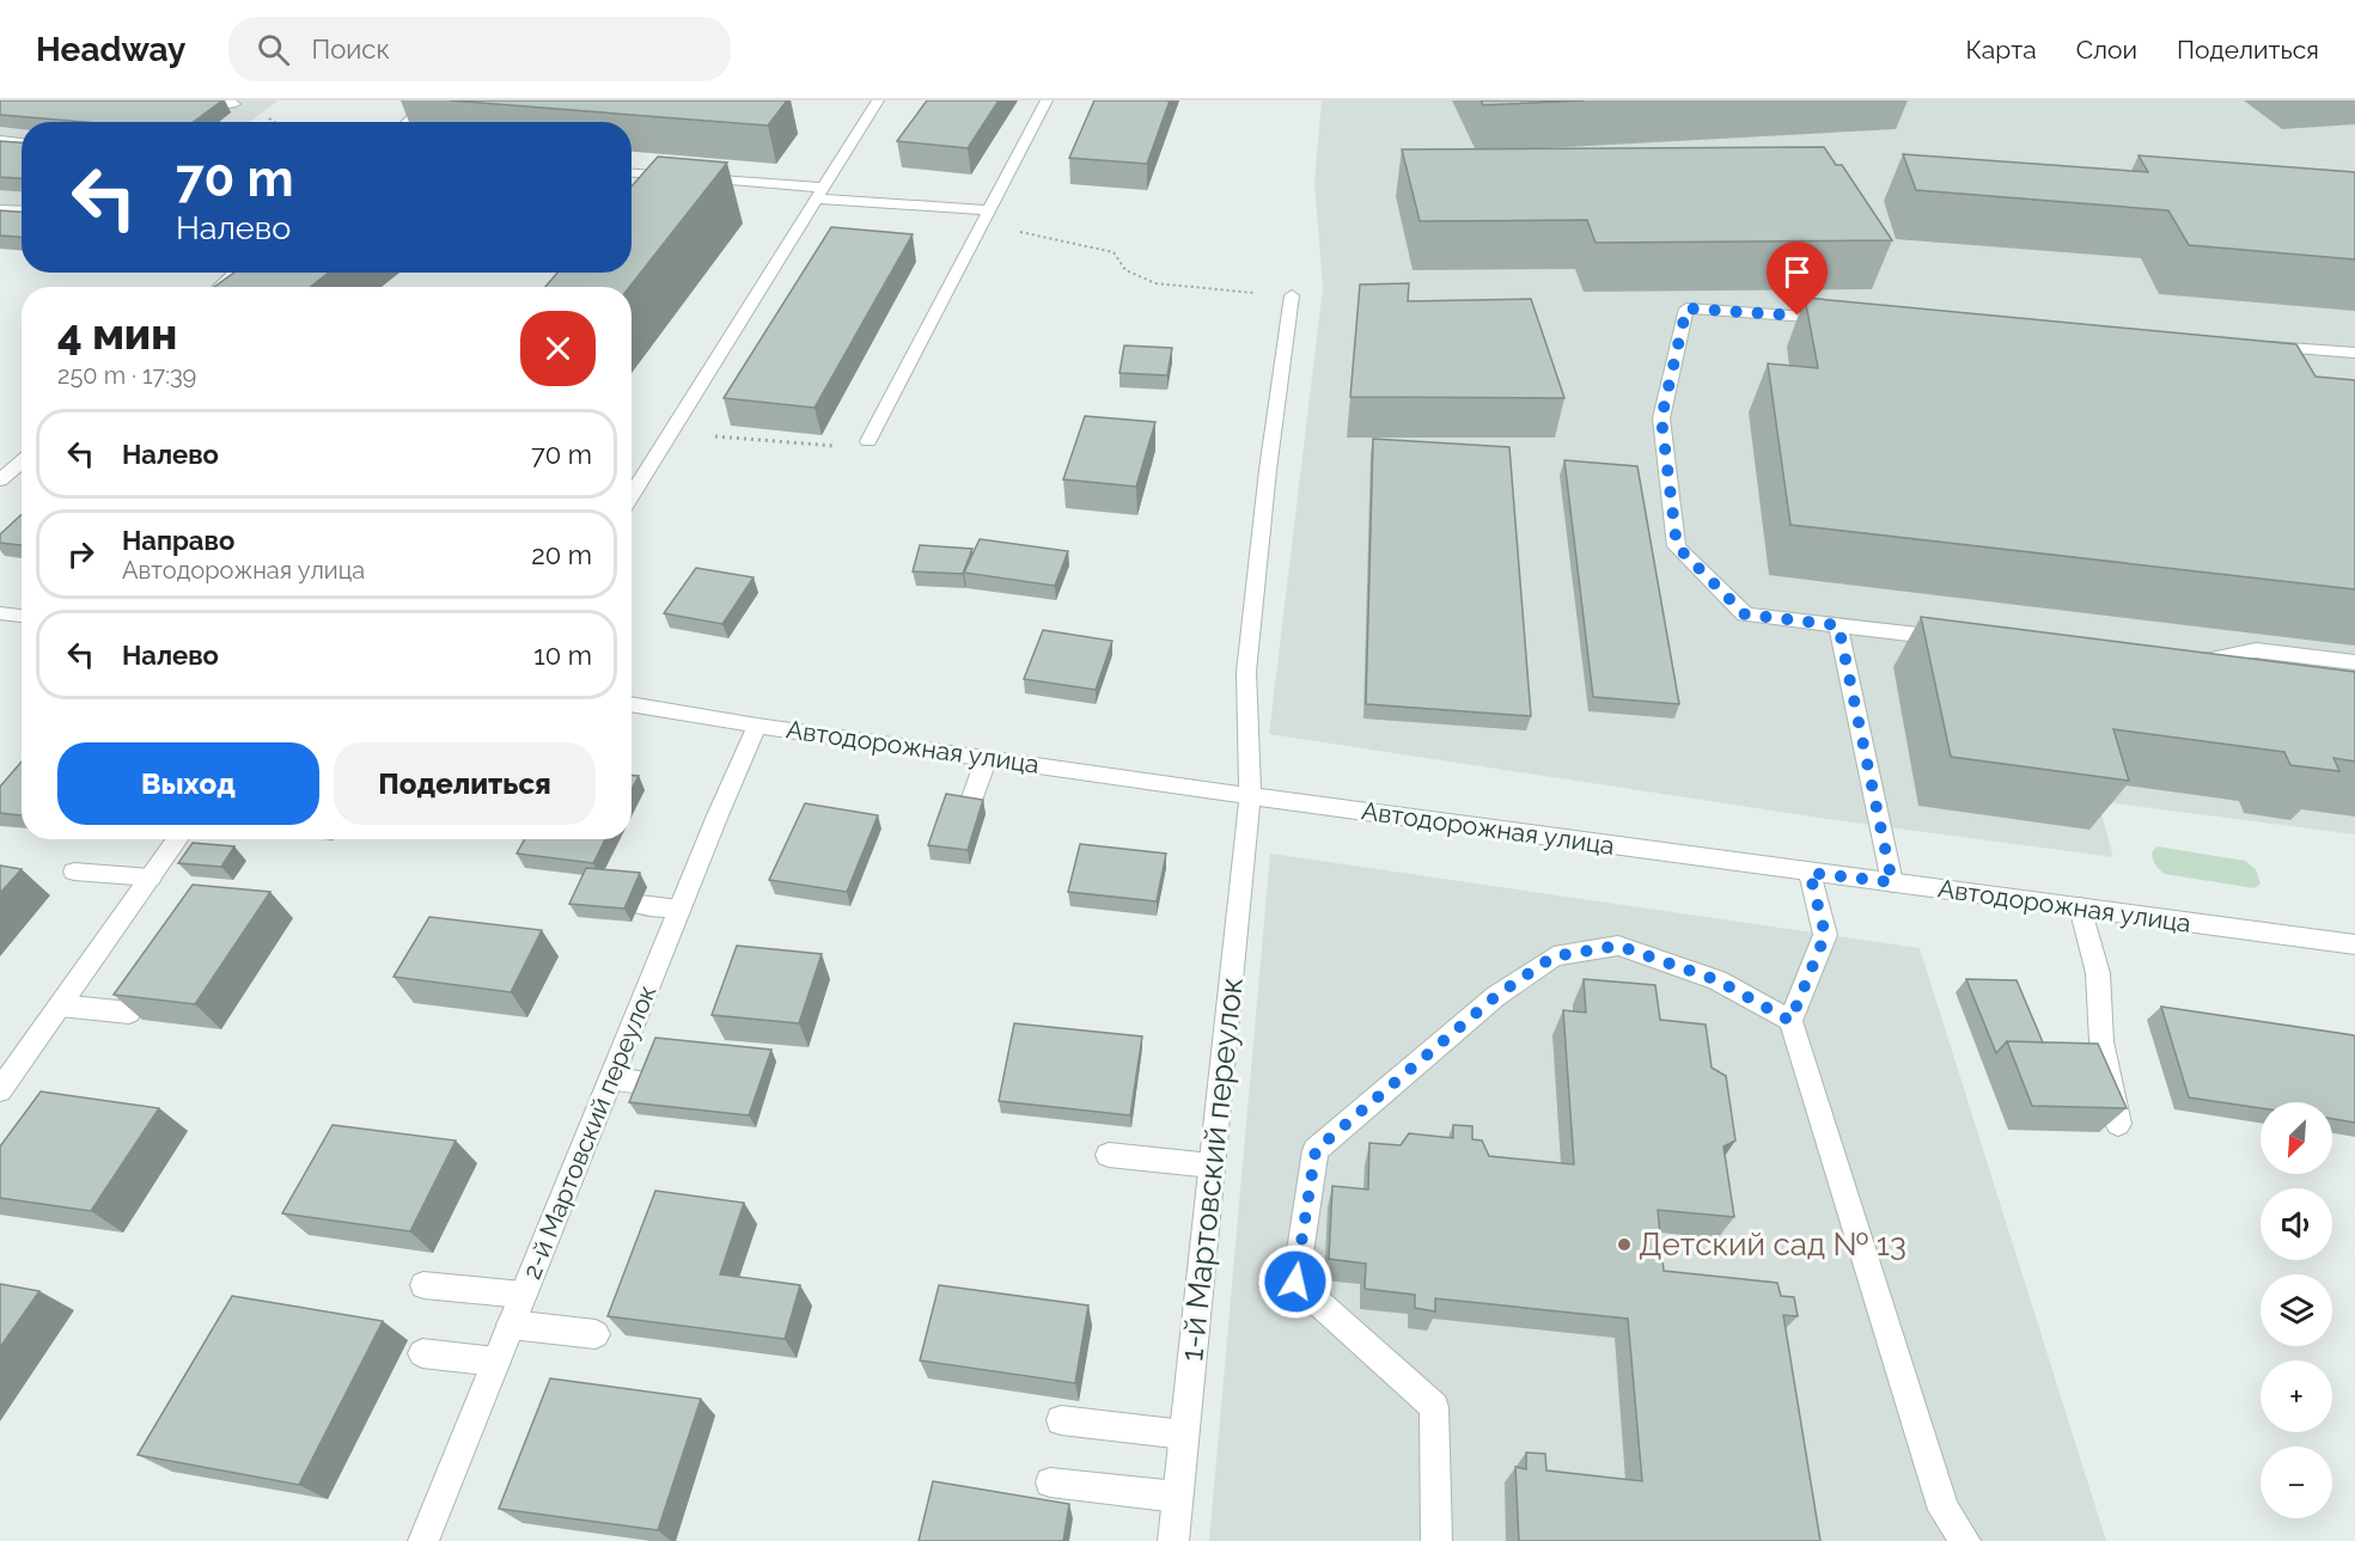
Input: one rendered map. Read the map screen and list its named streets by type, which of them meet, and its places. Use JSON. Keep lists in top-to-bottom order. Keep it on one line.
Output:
{"streets":{"street":["Автодорожная улица","2-й Мартовский переулок","1-й Мартовский переулок"]},"crossings":[["Автодорожная улица","2-й Мартовский переулок"],["Автодорожная улица","1-й Мартовский переулок"]],"places":["Детский сад № 13"],"north":"bottom left","page":{"header":"Headway","search":"Поиск","nav":["Карта","Слои","Поделиться"],"turn":["70 m","Налево"],"heading":["4 мин","250 m · 17:39"],"list":[{"name":"Налево","value":"70 m"},{"name":"Направо","note":"Автодорожная улица","value":"20 m"},{"name":"Налево","value":"10 m"}],"buttons":["Выход","Поделиться"],"map_buttons":["+","−"]}}
